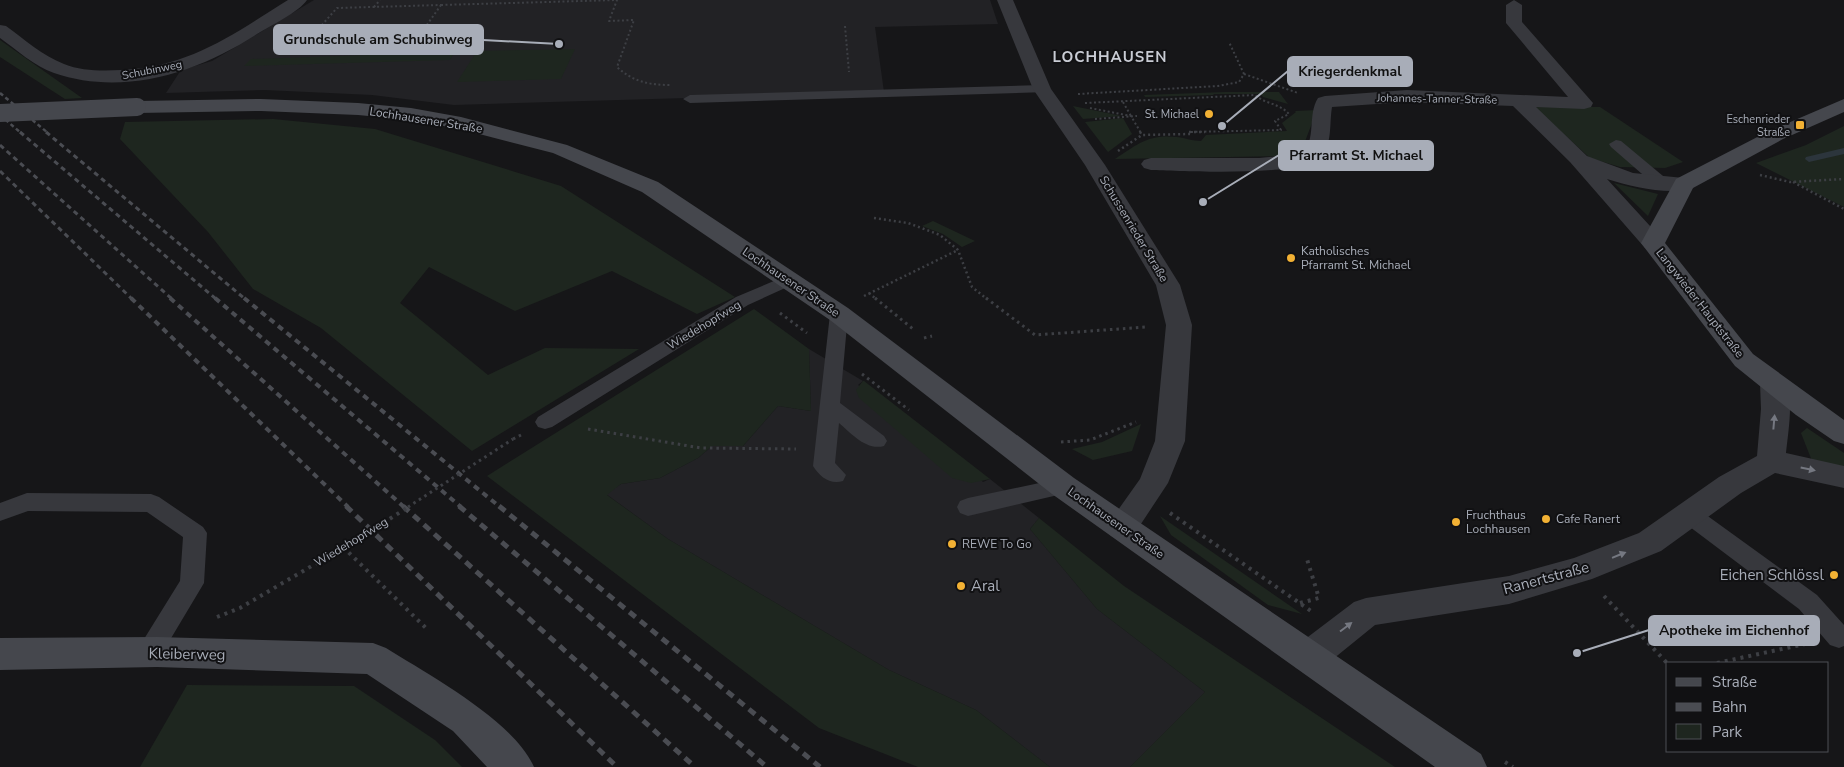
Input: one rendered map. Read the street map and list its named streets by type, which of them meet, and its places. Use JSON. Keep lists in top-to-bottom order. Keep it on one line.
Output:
{"streets":{"main road":["Lochhausener Straße","Langwieder Hauptstraße","Kleiberweg"],"street":["Schubinweg","Johannes-Tanner-Straße","Schussenrieder Straße","Ranertstraße"],"lane":["Wiedehopfweg"]},"crossings":[["Johannes-Tanner-Straße","Langwieder Hauptstraße"],["Lochhausener Straße","Schussenrieder Straße"],["Lochhausener Straße","Wiedehopfweg"],["Lochhausener Straße","Ranertstraße"]],"one_way":["Ranertstraße"],"districts":["LOCHHAUSEN"],"places":{"other":["Grundschule am Schubinweg","St. Michael","Kriegerdenkmal","Pfarramt St. Michael","Katholisches Pfarramt St. Michael","Cafe Ranert","Fruchthaus Lochhausen","REWE To Go","Eichen Schlössl","Aral","Apotheke im Eichenhof"],"transit":["Eschenrieder Straße"]},"legend":["Straße","Bahn","Park"]}
